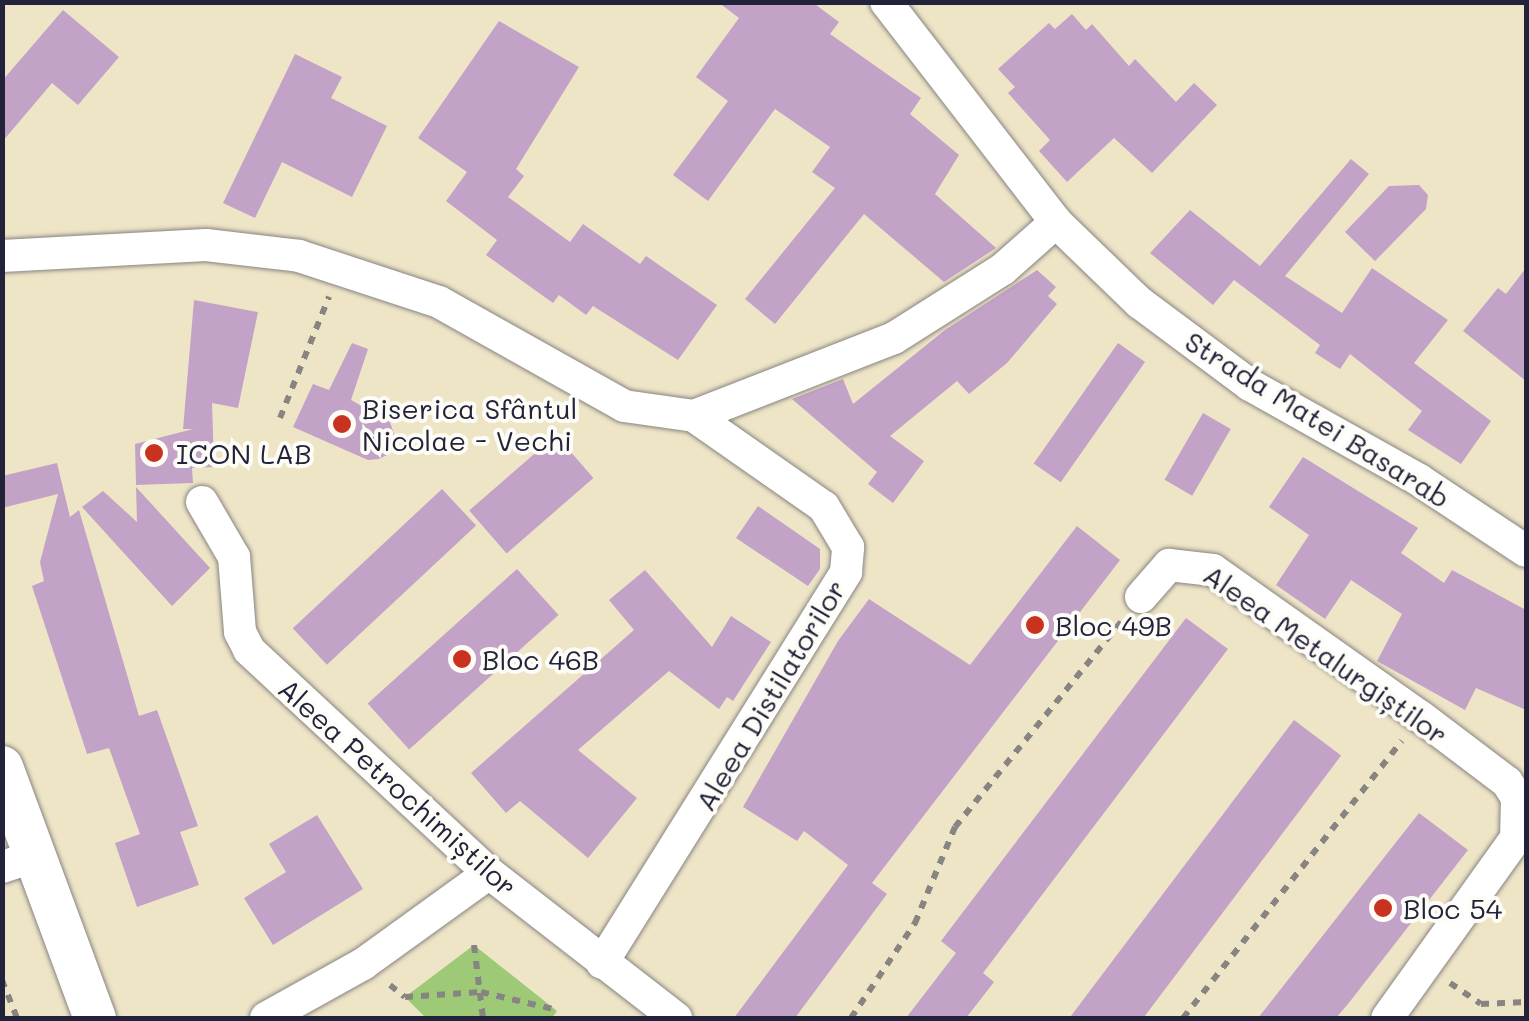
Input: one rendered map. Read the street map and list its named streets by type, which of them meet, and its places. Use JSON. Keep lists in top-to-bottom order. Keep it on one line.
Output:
{"streets":{"street":["Strada Matei Basarab","Aleea Metalurgiștilor","Aleea Distilatorilor","Aleea Petrochimiștilor"]},"crossings":[["Aleea Distilatorilor","Aleea Petrochimiștilor"]],"places":["Biserica Sfântul Nicolae - Vechi","ICON LAB","Bloc 49B","Bloc 46B","Bloc 54"]}
